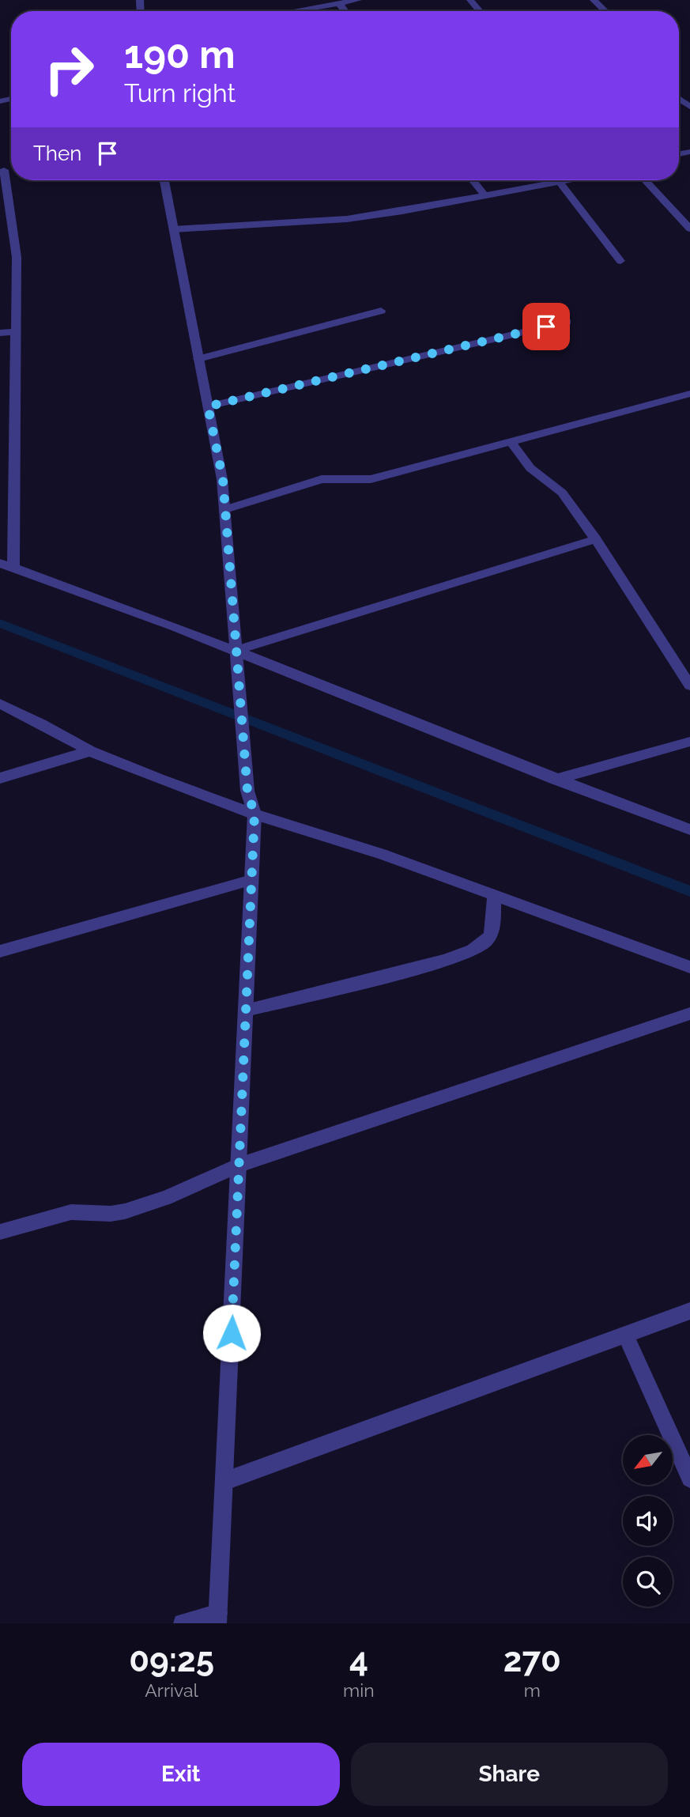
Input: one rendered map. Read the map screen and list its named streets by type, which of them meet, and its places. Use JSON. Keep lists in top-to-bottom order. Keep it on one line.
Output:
{"north":"bottom left","page":{"turn":["190 m","Turn right"],"then":"Then","eta":["09:25","Arrival","4","min","270","m"],"buttons":["Exit","Share"]}}
